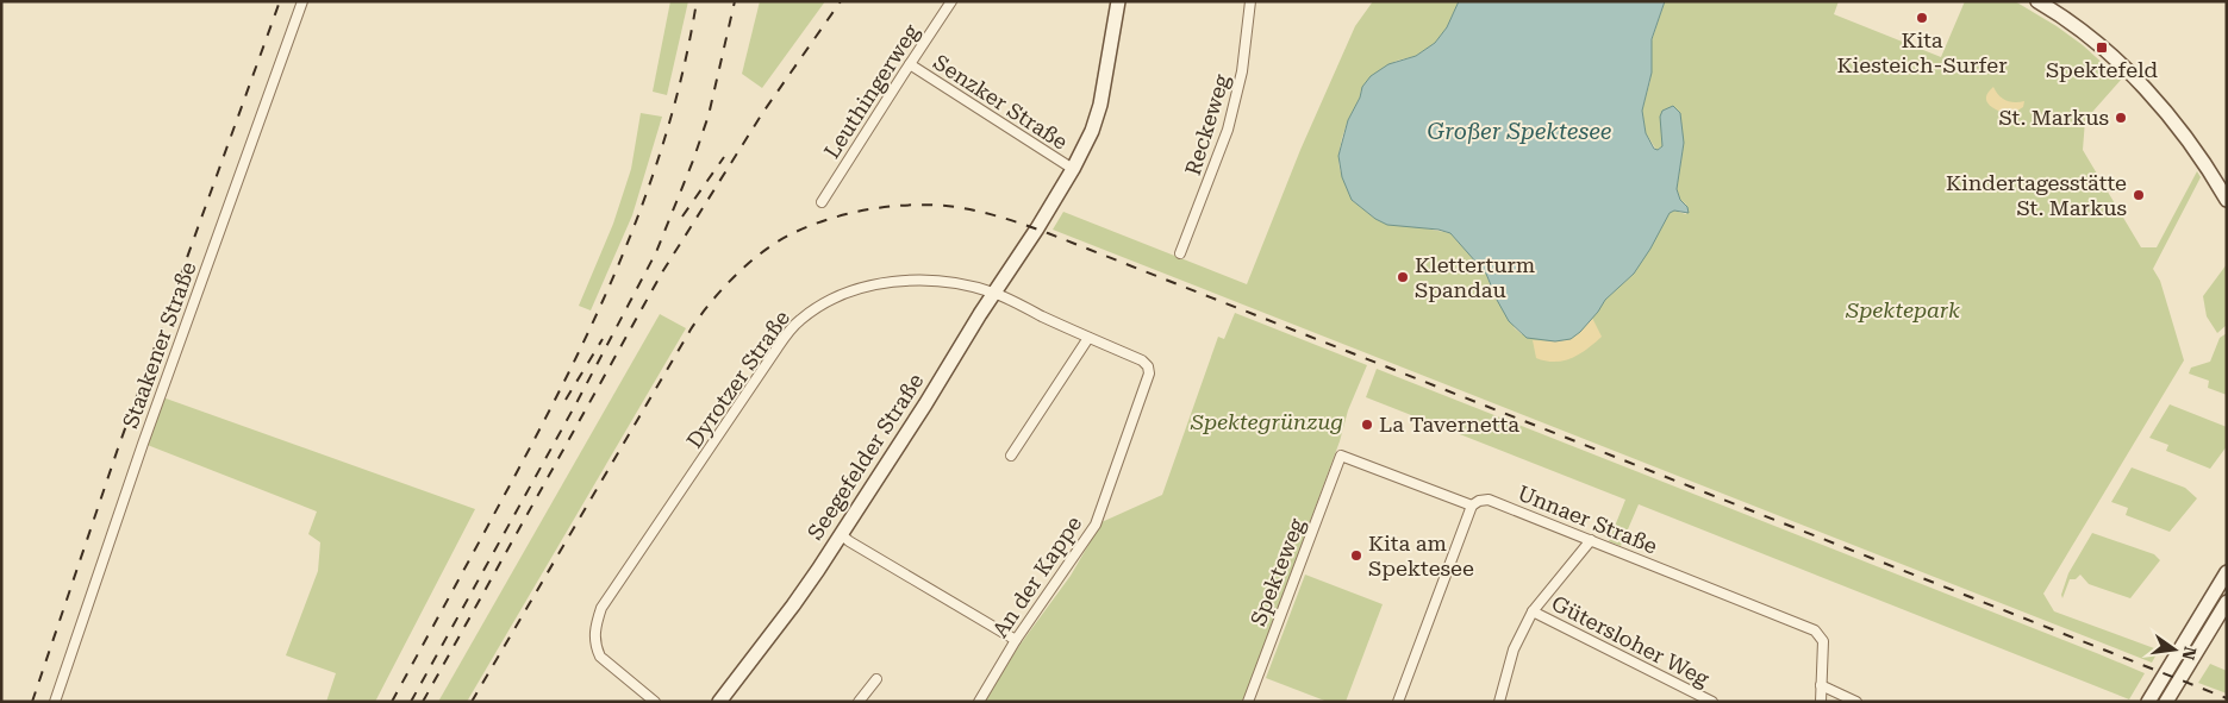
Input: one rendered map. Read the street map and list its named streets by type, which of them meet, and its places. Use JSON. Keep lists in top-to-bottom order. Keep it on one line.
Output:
{"streets":{"street":["Leuthingerweg","Senzker Straße","Reckeweg","Staakener Straße","Dyrotzer Straße","Seegefelder Straße","Unnaer Straße","Spekteweg","An der Kappe","Gütersloher Weg"]},"crossings":[["Leuthingerweg","Senzker Straße"],["Senzker Straße","Seegefelder Straße"],["Dyrotzer Straße","Seegefelder Straße"],["Dyrotzer Straße","An der Kappe"],["Unnaer Straße","Spekteweg"]],"water":["Großer Spektesee"],"parks":["Spektepark","Spektegrünzug"],"places":{"other":["Kita Kiesteich-Surfer","St. Markus","Kindertagesstätte St. Markus","Kletterturm Spandau","La Tavernetta","Kita am Spektesee"],"transit":["Spektefeld"]},"north":"right"}
